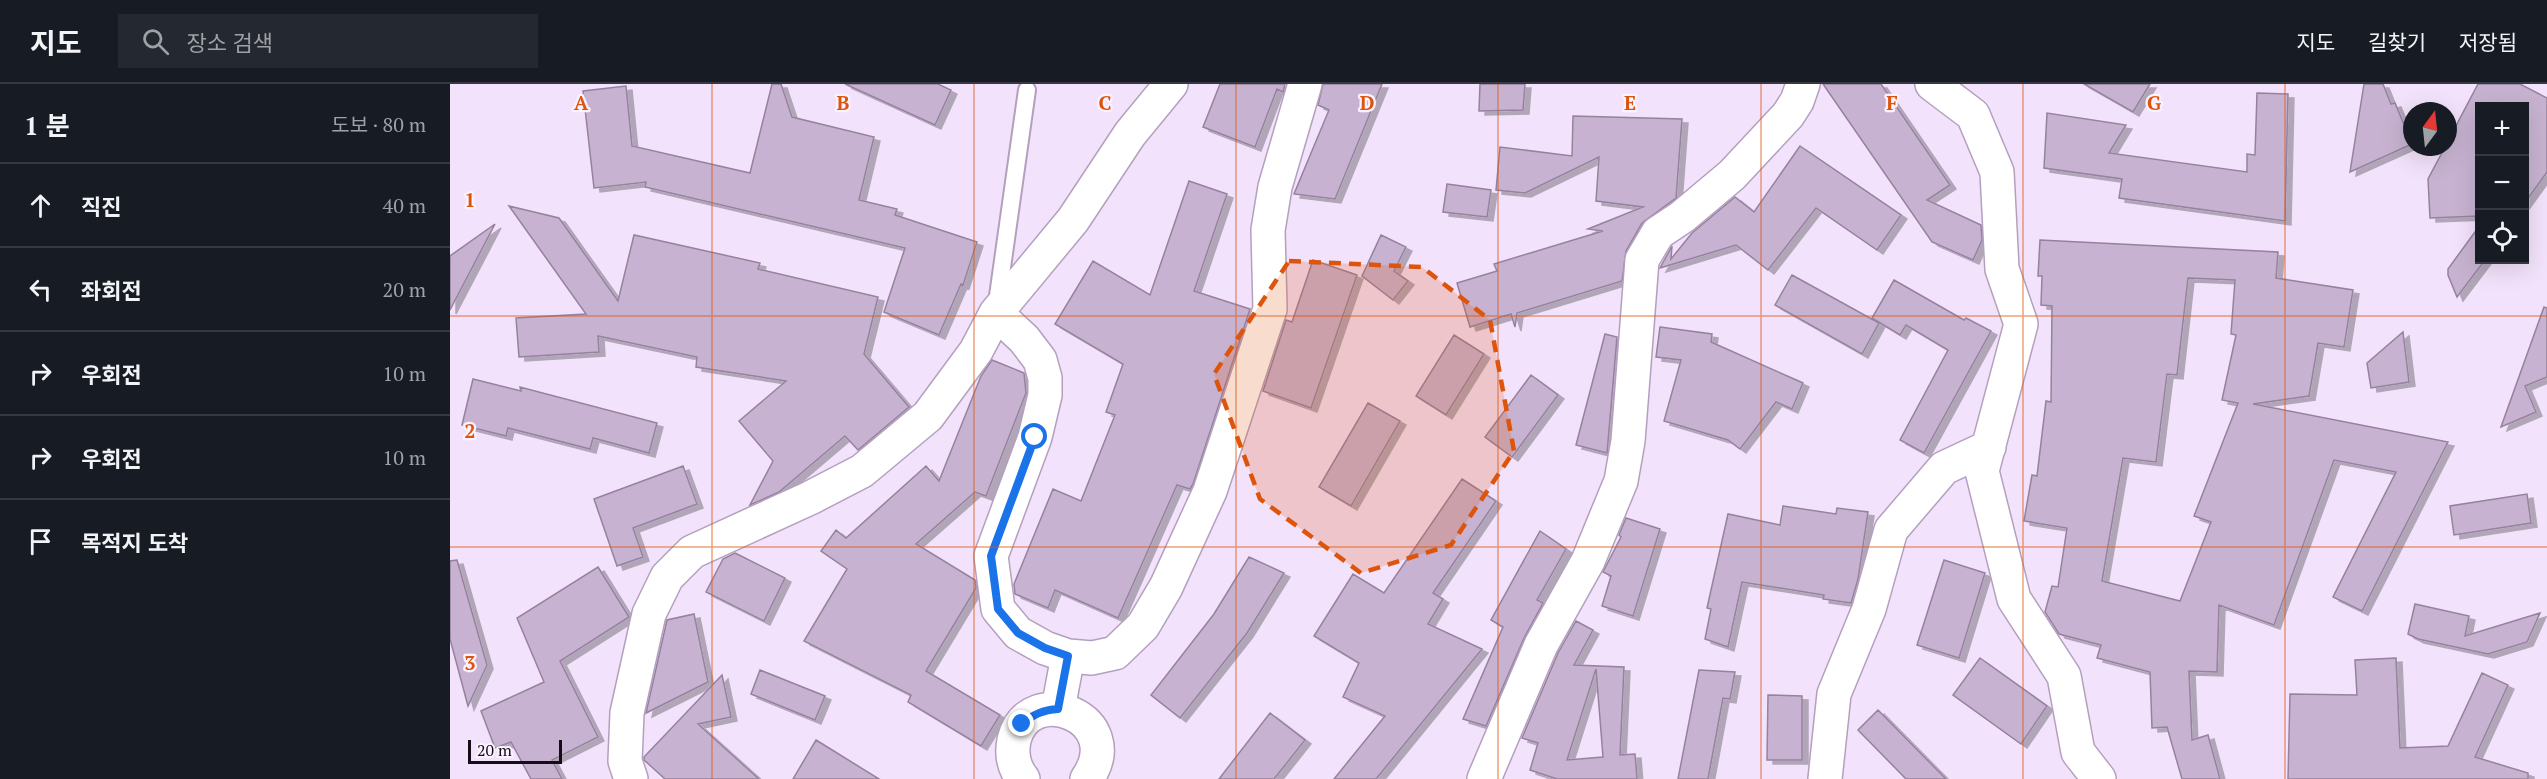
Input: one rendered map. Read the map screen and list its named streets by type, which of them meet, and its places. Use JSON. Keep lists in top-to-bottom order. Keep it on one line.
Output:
{"scale_bar":"20 m","north":"top","page":{"header":"지도","search":"장소 검색","nav":["지도","길찾기","저장됨"],"heading":["1 분","도보 · 80 m"],"map_buttons":["+","−"],"list":[["직진","40 m"],["좌회전","20 m"],["우회전","10 m"],["우회전","10 m"],"목적지 도착"],"scale":"20 m"},"grid":{"columns":["A","B","C","D","E","F","G"],"rows":["1","2","3"]}}
